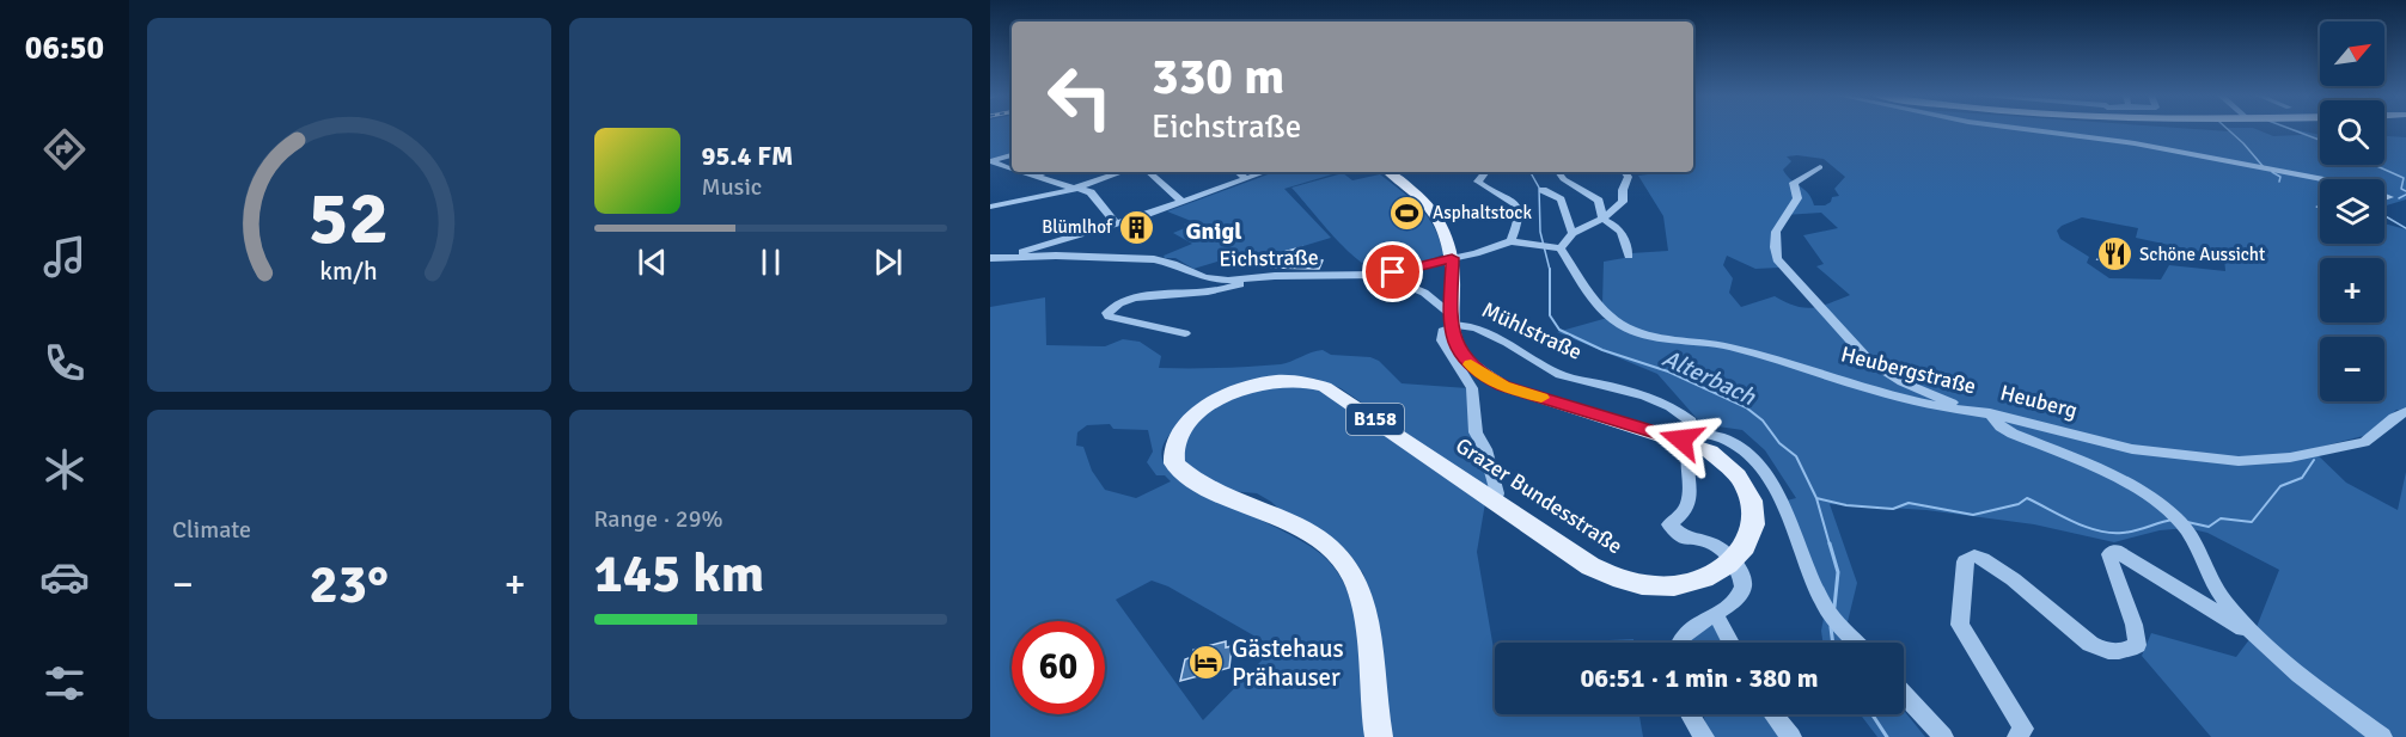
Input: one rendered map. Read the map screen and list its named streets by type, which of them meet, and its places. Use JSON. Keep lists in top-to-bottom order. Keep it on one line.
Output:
{"streets":{"main road":["B158","Grazer Bundesstraße"],"street":["Eichstraße","Mühlstraße","Heubergstraße","Heuberg"]},"crossings":[["Eichstraße","Mühlstraße"],["Heubergstraße","Heuberg"]],"districts":["Gnigl"],"water":["Alterbach"],"places":{"sports":["Asphaltstock"],"building":["Blümlhof"],"restaurant":["Schöne Aussicht"],"hotel":["Gästehaus Prähauser"]},"north":"top right","page":{"tabs":"06:50","map_buttons":["+","−"],"turn":["330 m","Eichstraße"],"song":["95.4 FM","Music"],"tile":["Climate",["Range · 29%","145 km"]],"heat":["−","23°","+"],"limit":"60","trip":"06:51 · 1 min · 380 m","gauge":["52","km/h"]}}
